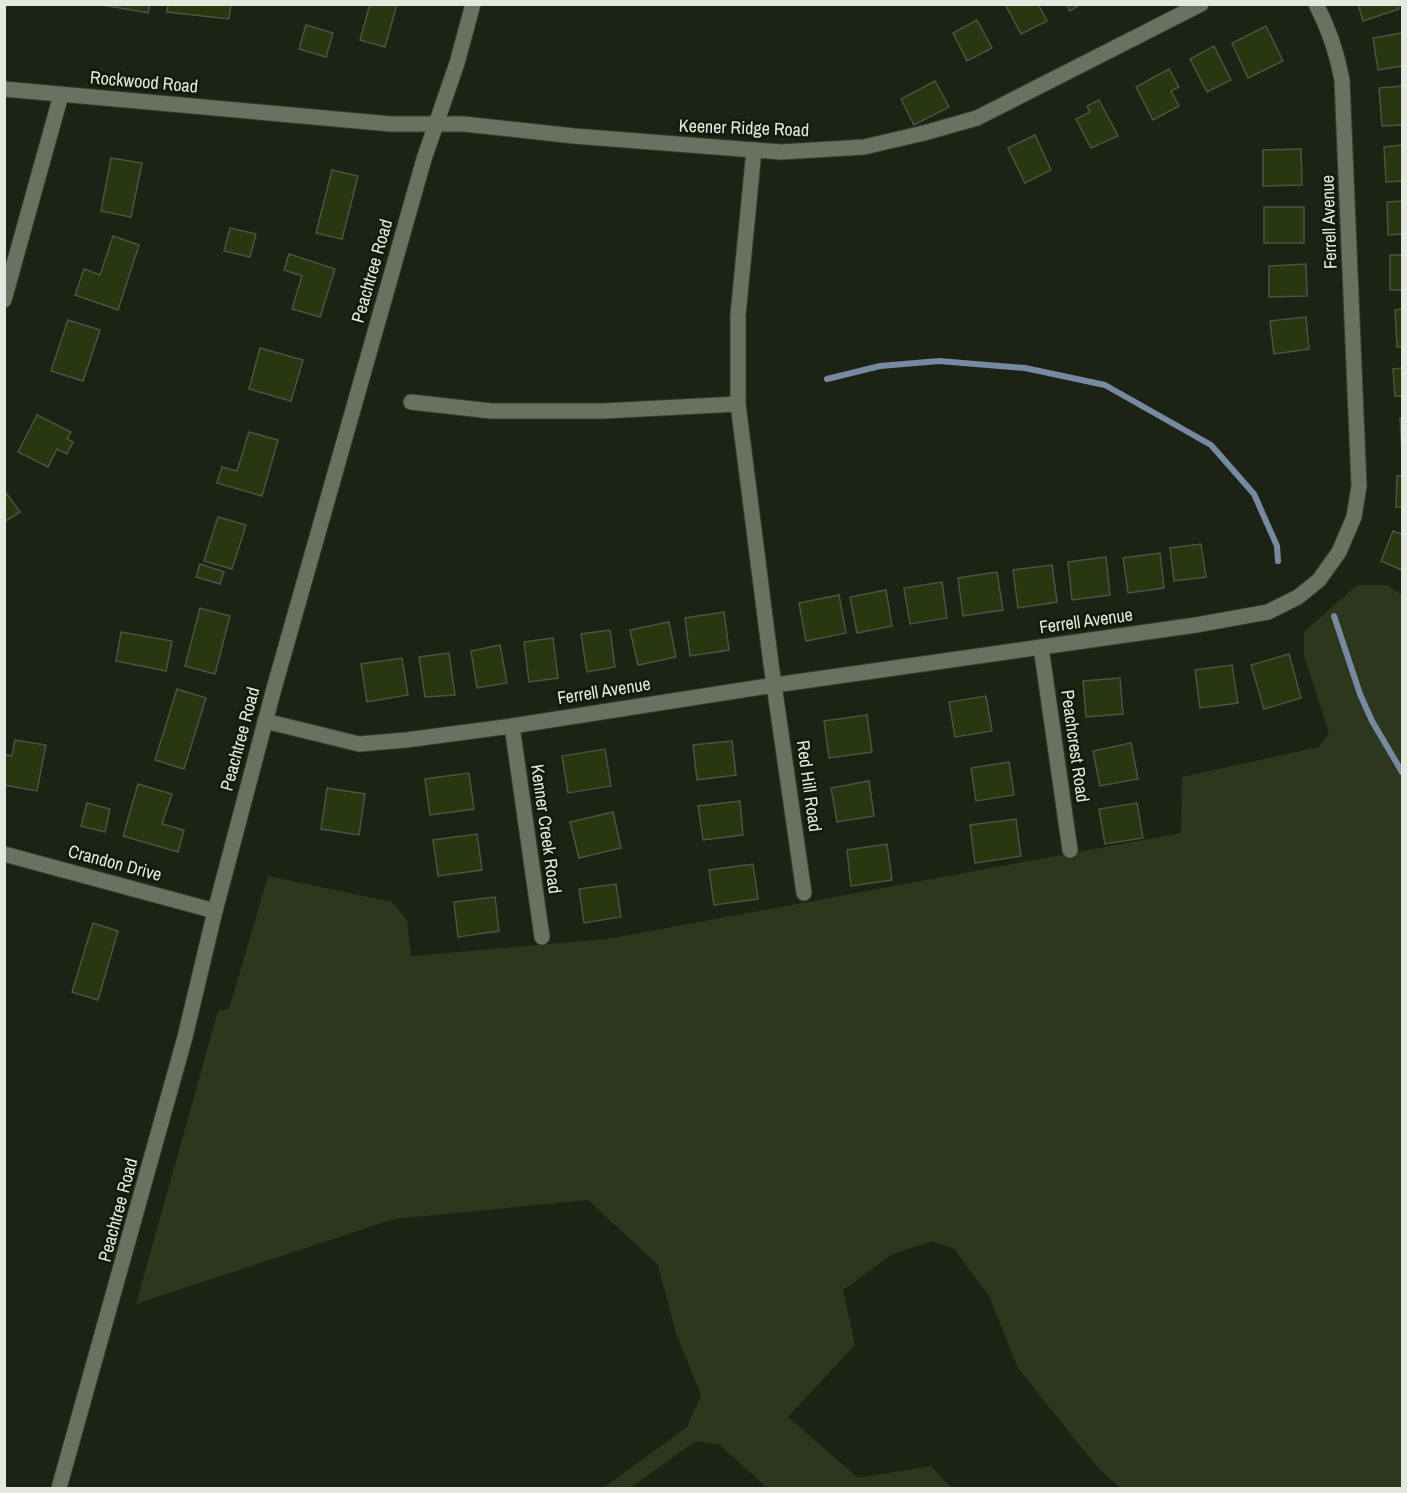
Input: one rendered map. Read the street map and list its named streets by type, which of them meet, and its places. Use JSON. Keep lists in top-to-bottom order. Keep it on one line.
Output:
{"streets":{"street":["Rockwood Road","Keener Ridge Road","Ferrell Avenue","Peachtree Road","Peachcrest Road","Red Hill Road","Kenner Creek Road","Crandon Drive"]},"crossings":[["Rockwood Road","Keener Ridge Road"],["Rockwood Road","Peachtree Road"],["Keener Ridge Road","Peachtree Road"],["Keener Ridge Road","Red Hill Road"],["Ferrell Avenue","Peachtree Road"],["Ferrell Avenue","Peachcrest Road"],["Ferrell Avenue","Red Hill Road"],["Ferrell Avenue","Kenner Creek Road"],["Peachtree Road","Crandon Drive"]]}
